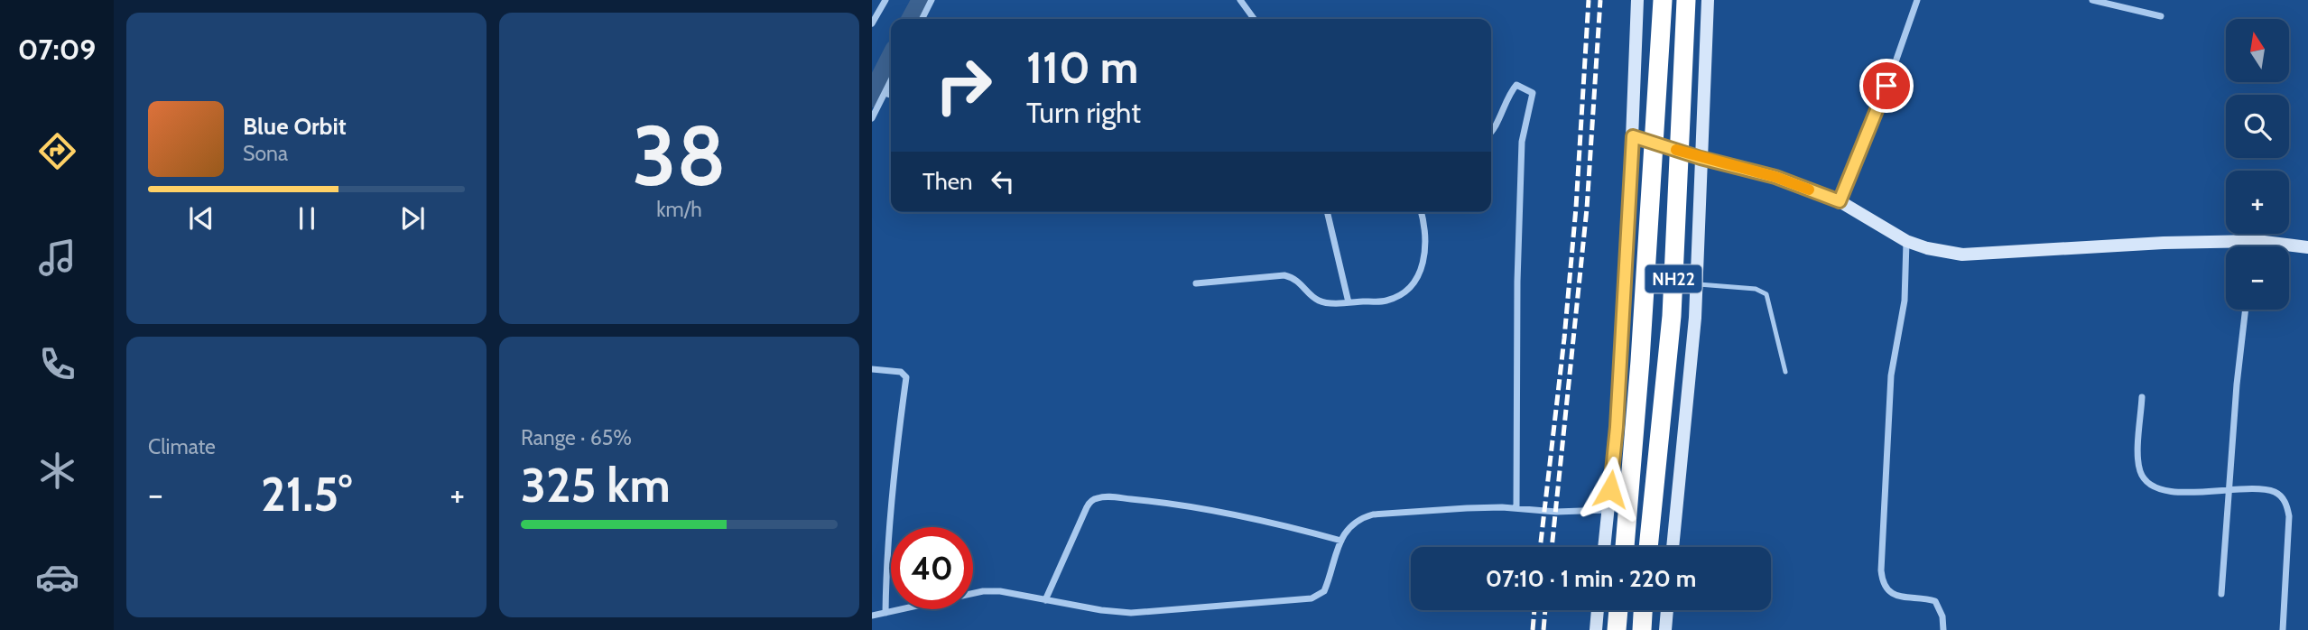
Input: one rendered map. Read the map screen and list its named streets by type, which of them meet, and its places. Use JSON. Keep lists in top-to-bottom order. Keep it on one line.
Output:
{"streets":{"highway":["NH22"]},"north":"top","page":{"tabs":"07:09","tile":[["38","km/h"],"Climate",["Range · 65%","325 km"]],"map_buttons":["+","−"],"turn":["110 m","Turn right"],"song":["Blue Orbit","Sona"],"then":"Then","heat":["−","21.5°","+"],"limit":"40","trip":"07:10 · 1 min · 220 m"}}
